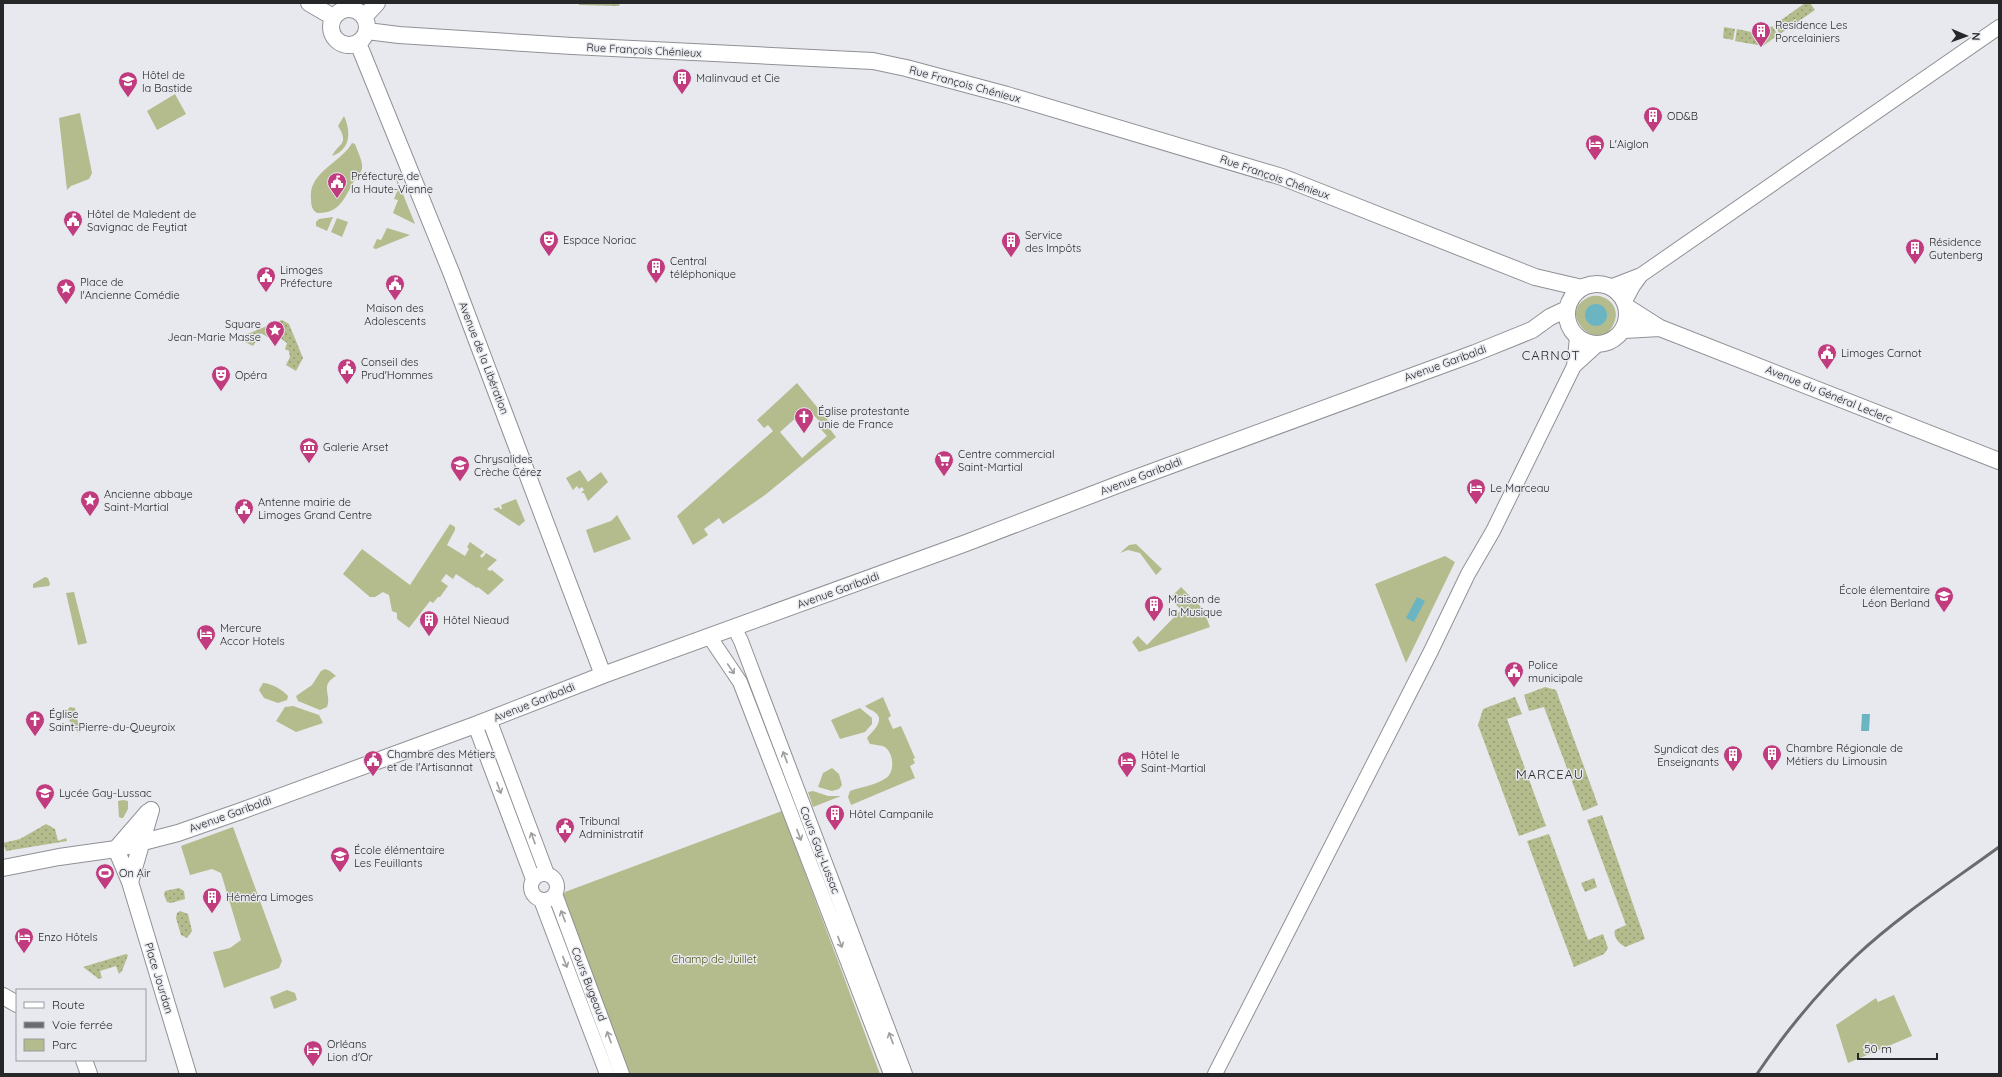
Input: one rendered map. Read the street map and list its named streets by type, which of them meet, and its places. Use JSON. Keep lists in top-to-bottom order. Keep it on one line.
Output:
{"streets":{"main road":["Rue François Chénieux","Avenue de la Libération","Avenue Garibaldi","Avenue du Général Leclerc","Place Jourdan"],"street":["Cours Gay-Lussac","Cours Bugeaud"]},"crossings":[["Rue François Chénieux","Avenue de la Libération"],["Rue François Chénieux","Avenue Garibaldi"],["Rue François Chénieux","Avenue du Général Leclerc"],["Avenue de la Libération","Avenue Garibaldi"],["Avenue Garibaldi","Avenue du Général Leclerc"],["Avenue Garibaldi","Cours Gay-Lussac"],["Avenue Garibaldi","Place Jourdan"]],"districts":["CARNOT","MARCEAU"],"parks":["Champ de Juillet"],"places":{"building":["Residence Les Porcelainiers","Malinvaud et Cie","OD&B","Service des Impôts","Résidence Gutenberg","Central téléphonique","Maison de la Musique","Hôtel Nieaud","Chambre Régionale de Métiers du Limousin","Syndicat des Enseignants","Hôtel Campanile","Héméra Limoges"],"school or university":["Hôtel de la Bastide","Chrysalides Crèche Cérez","École élementaire Léon Berland","Lycée Gay-Lussac","École élémentaire Les Feuillants"],"hotel":["L'Aiglon","Le Marceau","Mercure Accor Hotels","Hôtel le Saint-Martial","Enzo Hôtels","Orléans Lion d'Or"],"public building":["Préfecture de la Haute-Vienne","Hôtel de Maledent de Savignac de Feytiat","Limoges Préfecture","Maison des Adolescents","Limoges Carnot","Conseil des Prud'Hommes","Antenne mairie de Limoges Grand Centre","Police municipale","Chambre des Métiers et de l'Artisannat","Tribunal Administratif"],"theatre":["Espace Noriac","Opéra"],"place":["Place de l'Ancienne Comédie","Square Jean-Marie Masse","Ancienne abbaye Saint-Martial"],"church":["Église protestante unie de France","Église Saint-Pierre-du-Queyroix"],"museum":["Galerie Arset"],"supermarket":["Centre commercial Saint-Martial"],"sports":["On Air"]},"legend":["Route","Voie ferrée","Parc"],"scale_bar":"50 m","north":"right"}
